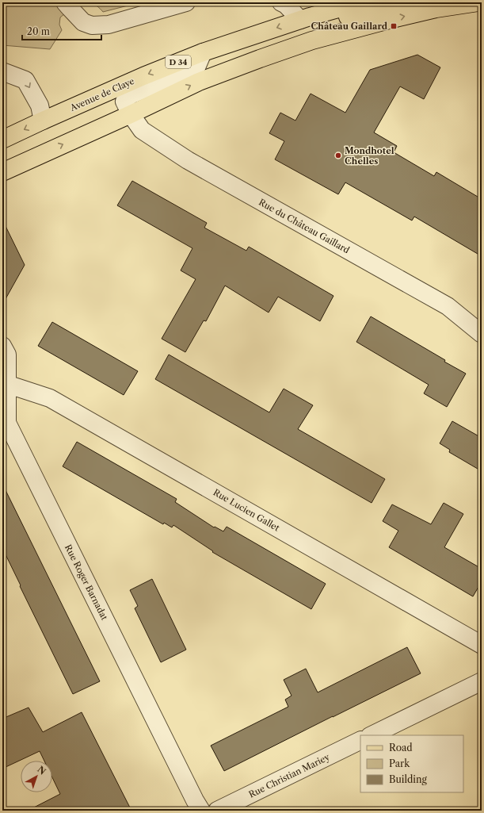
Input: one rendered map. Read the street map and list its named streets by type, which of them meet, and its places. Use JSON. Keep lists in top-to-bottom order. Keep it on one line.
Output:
{"streets":{"main road":["D 34","Avenue de Claye"],"street":["Rue du Château Gaillard","Rue Lucien Gallet","Rue Roger Barnadat","Rue Christian Mariey"]},"crossings":[["Avenue de Claye","Rue du Château Gaillard"],["Rue Lucien Gallet","Rue Roger Barnadat"]],"places":{"transit":["Château Gaillard"],"other":["Mondhotel Chelles"]},"legend":["Road","Park","Building"],"scale_bar":"20 m","north":"top right"}
